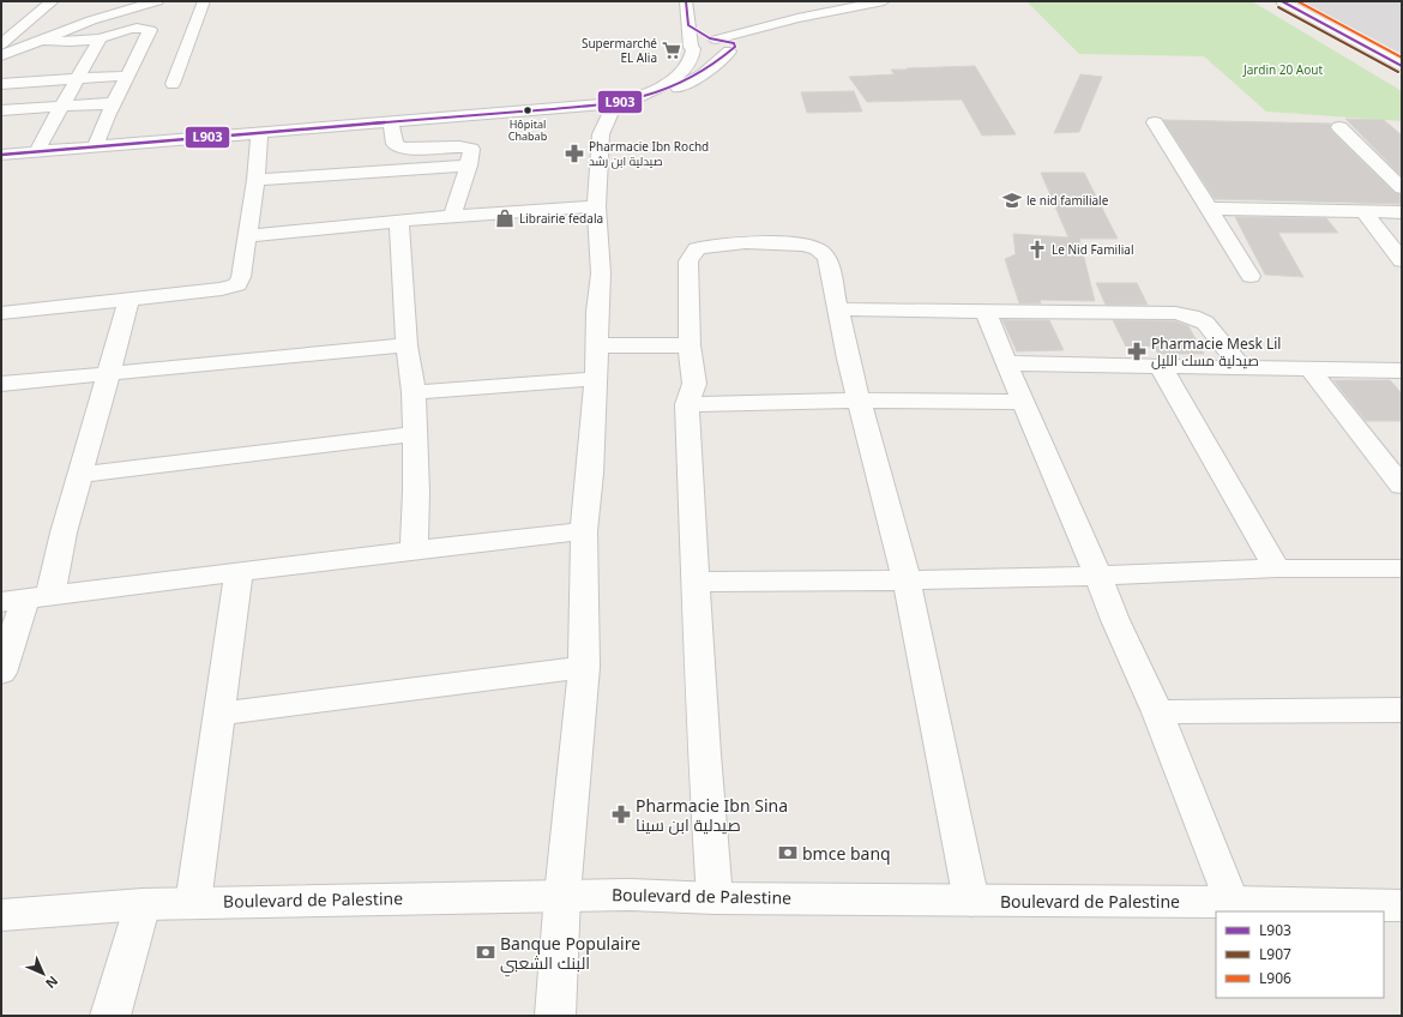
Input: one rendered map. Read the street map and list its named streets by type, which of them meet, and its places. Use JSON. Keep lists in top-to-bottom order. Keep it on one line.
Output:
{"streets":{"street":["Boulevard de Palestine"]},"parks":["Jardin 20 Aout"],"places":{"supermarket":["Supermarché EL Alia"],"other":["Hôpital Chabab"],"pharmacy":["Pharmacie Ibn Rochd صيدلية ابن رشد","Pharmacie Mesk Lil صيدلية مسك الليل","Pharmacie Ibn Sina صيدلية ابن سينا"],"school or university":["le nid familiale"],"shop":["Librairie fedala"],"church":["Le Nid Familial"],"bank":["bmce banq","Banque Populaire البنك الشعبي"]},"lines":["transit line L903","transit line L906","transit line L907"],"legend":["L903","L907","L906"],"north":"bottom right"}
